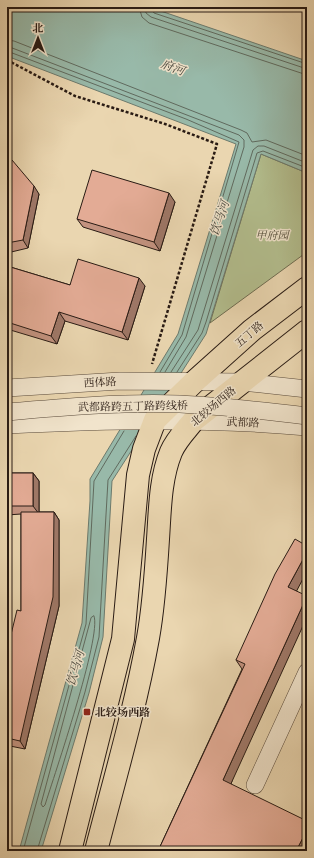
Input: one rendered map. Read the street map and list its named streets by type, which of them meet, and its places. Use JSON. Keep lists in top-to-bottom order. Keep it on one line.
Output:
{"streets":{"main road":["五丁路","北较场西路"],"street":["西体路","武都路跨五丁路跨线桥","武都路"]},"crossings":[["五丁路","西体路"],["北较场西路","武都路"]],"water":["府河","饮马河"],"parks":["甲府园"],"places":{"transit":["北较场西路"]},"north":"top"}
